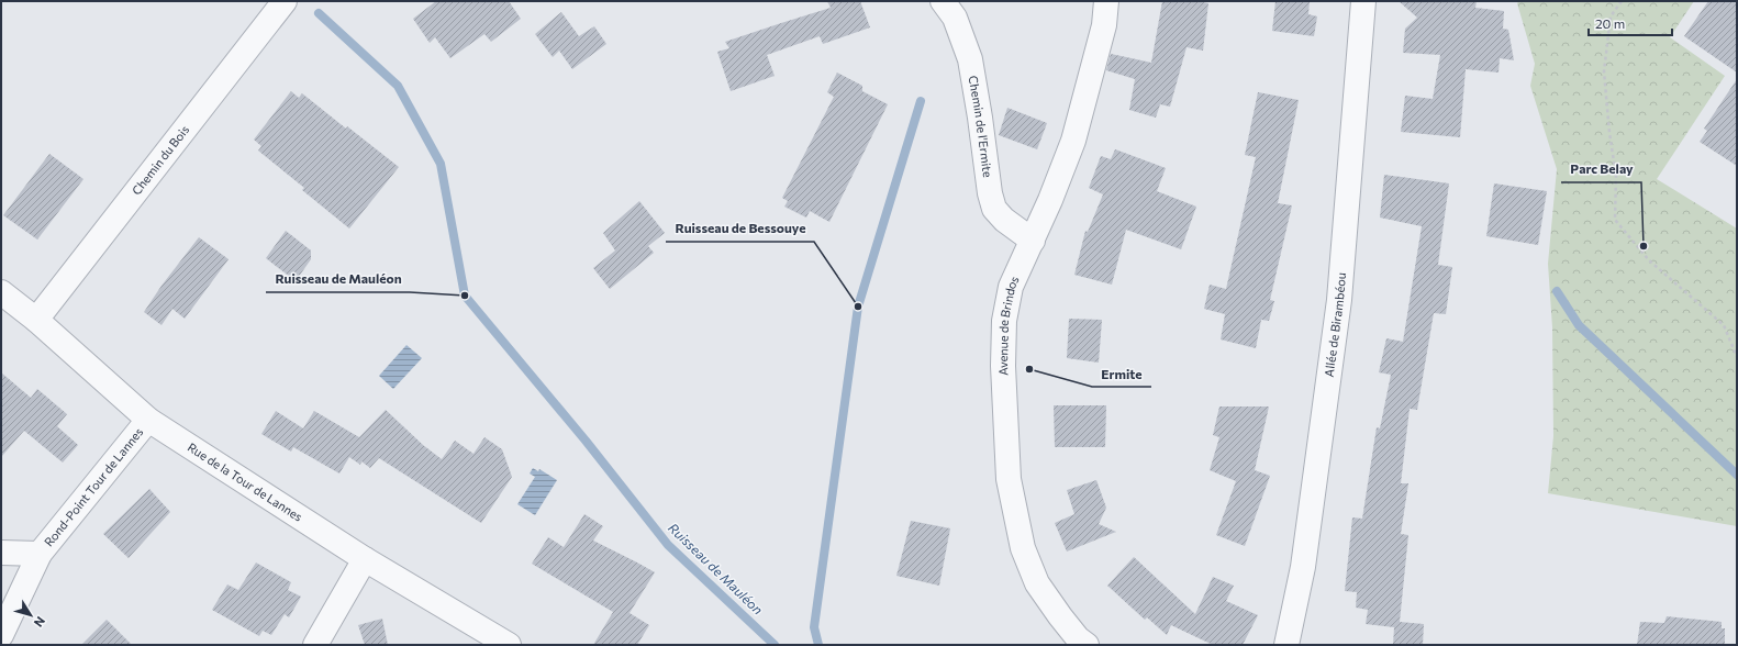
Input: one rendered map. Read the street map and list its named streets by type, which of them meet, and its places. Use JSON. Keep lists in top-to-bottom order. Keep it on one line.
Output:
{"streets":{"street":["Chemin de l'Ermite","Chemin du Bois","Allée de Birambéou","Avenue de Brindos","Rue de la Tour de Lannes","Rond-Point Tour de Lannes"]},"crossings":[["Chemin de l'Ermite","Avenue de Brindos"],["Chemin du Bois","Rue de la Tour de Lannes"],["Rue de la Tour de Lannes","Rond-Point Tour de Lannes"]],"water":["Ruisseau de Mauléon"],"places":["Parc Belay","Ruisseau de Mauléon","Ruisseau de Bessouye","Ermite"],"scale_bar":"20 m","north":"bottom right"}
